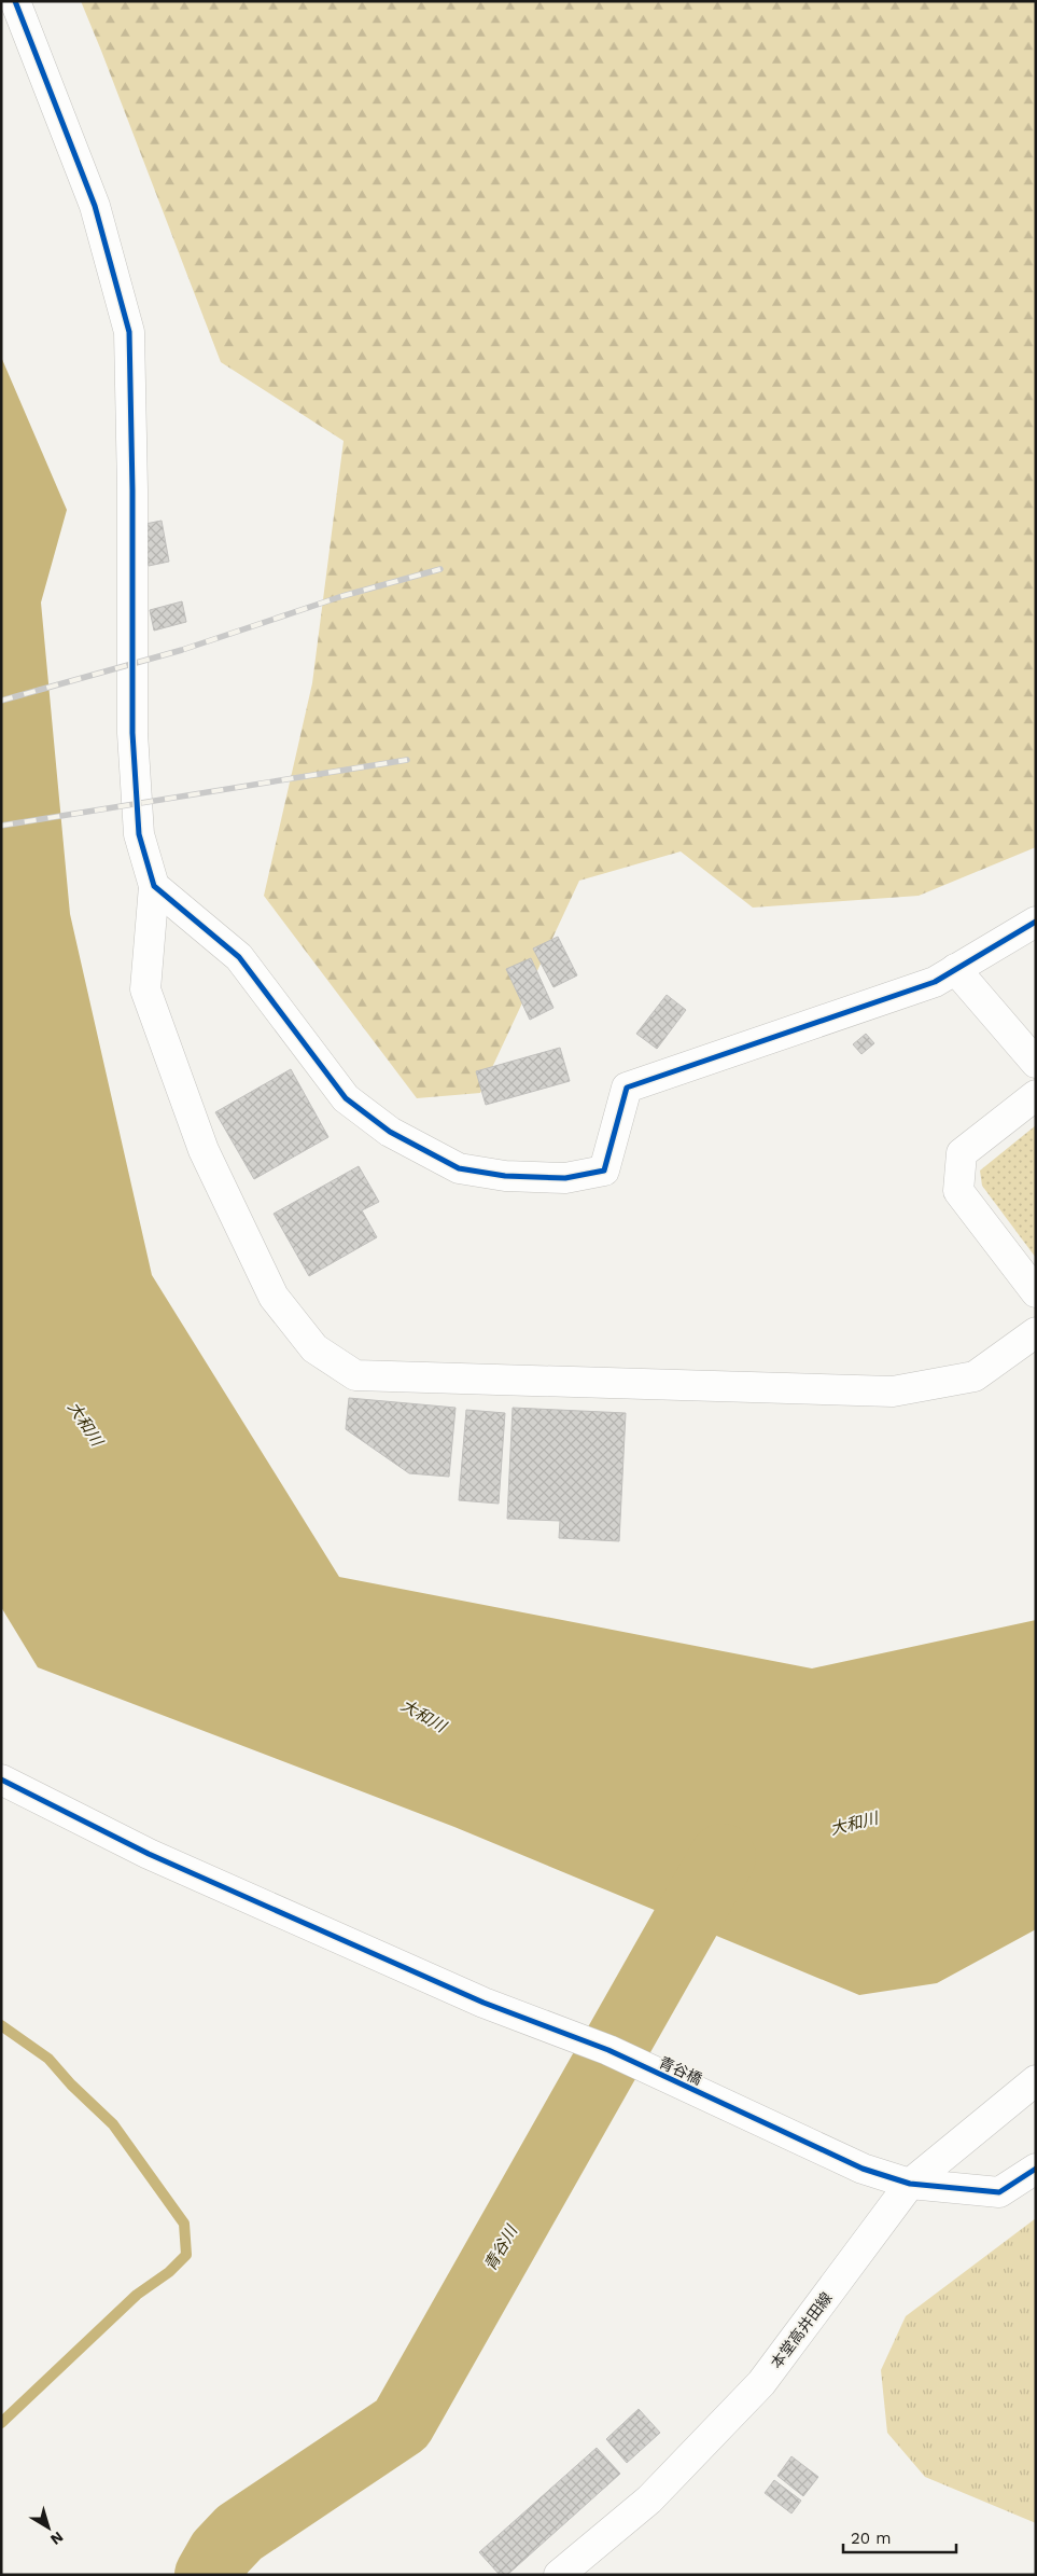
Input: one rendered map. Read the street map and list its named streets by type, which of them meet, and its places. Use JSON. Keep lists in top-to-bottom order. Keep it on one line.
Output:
{"streets":{"street":["青谷橋","本堂高井田線"]},"crossings":[["青谷橋","本堂高井田線"]],"water":["大和川","青谷川"],"scale_bar":"20 m","north":"bottom right"}
